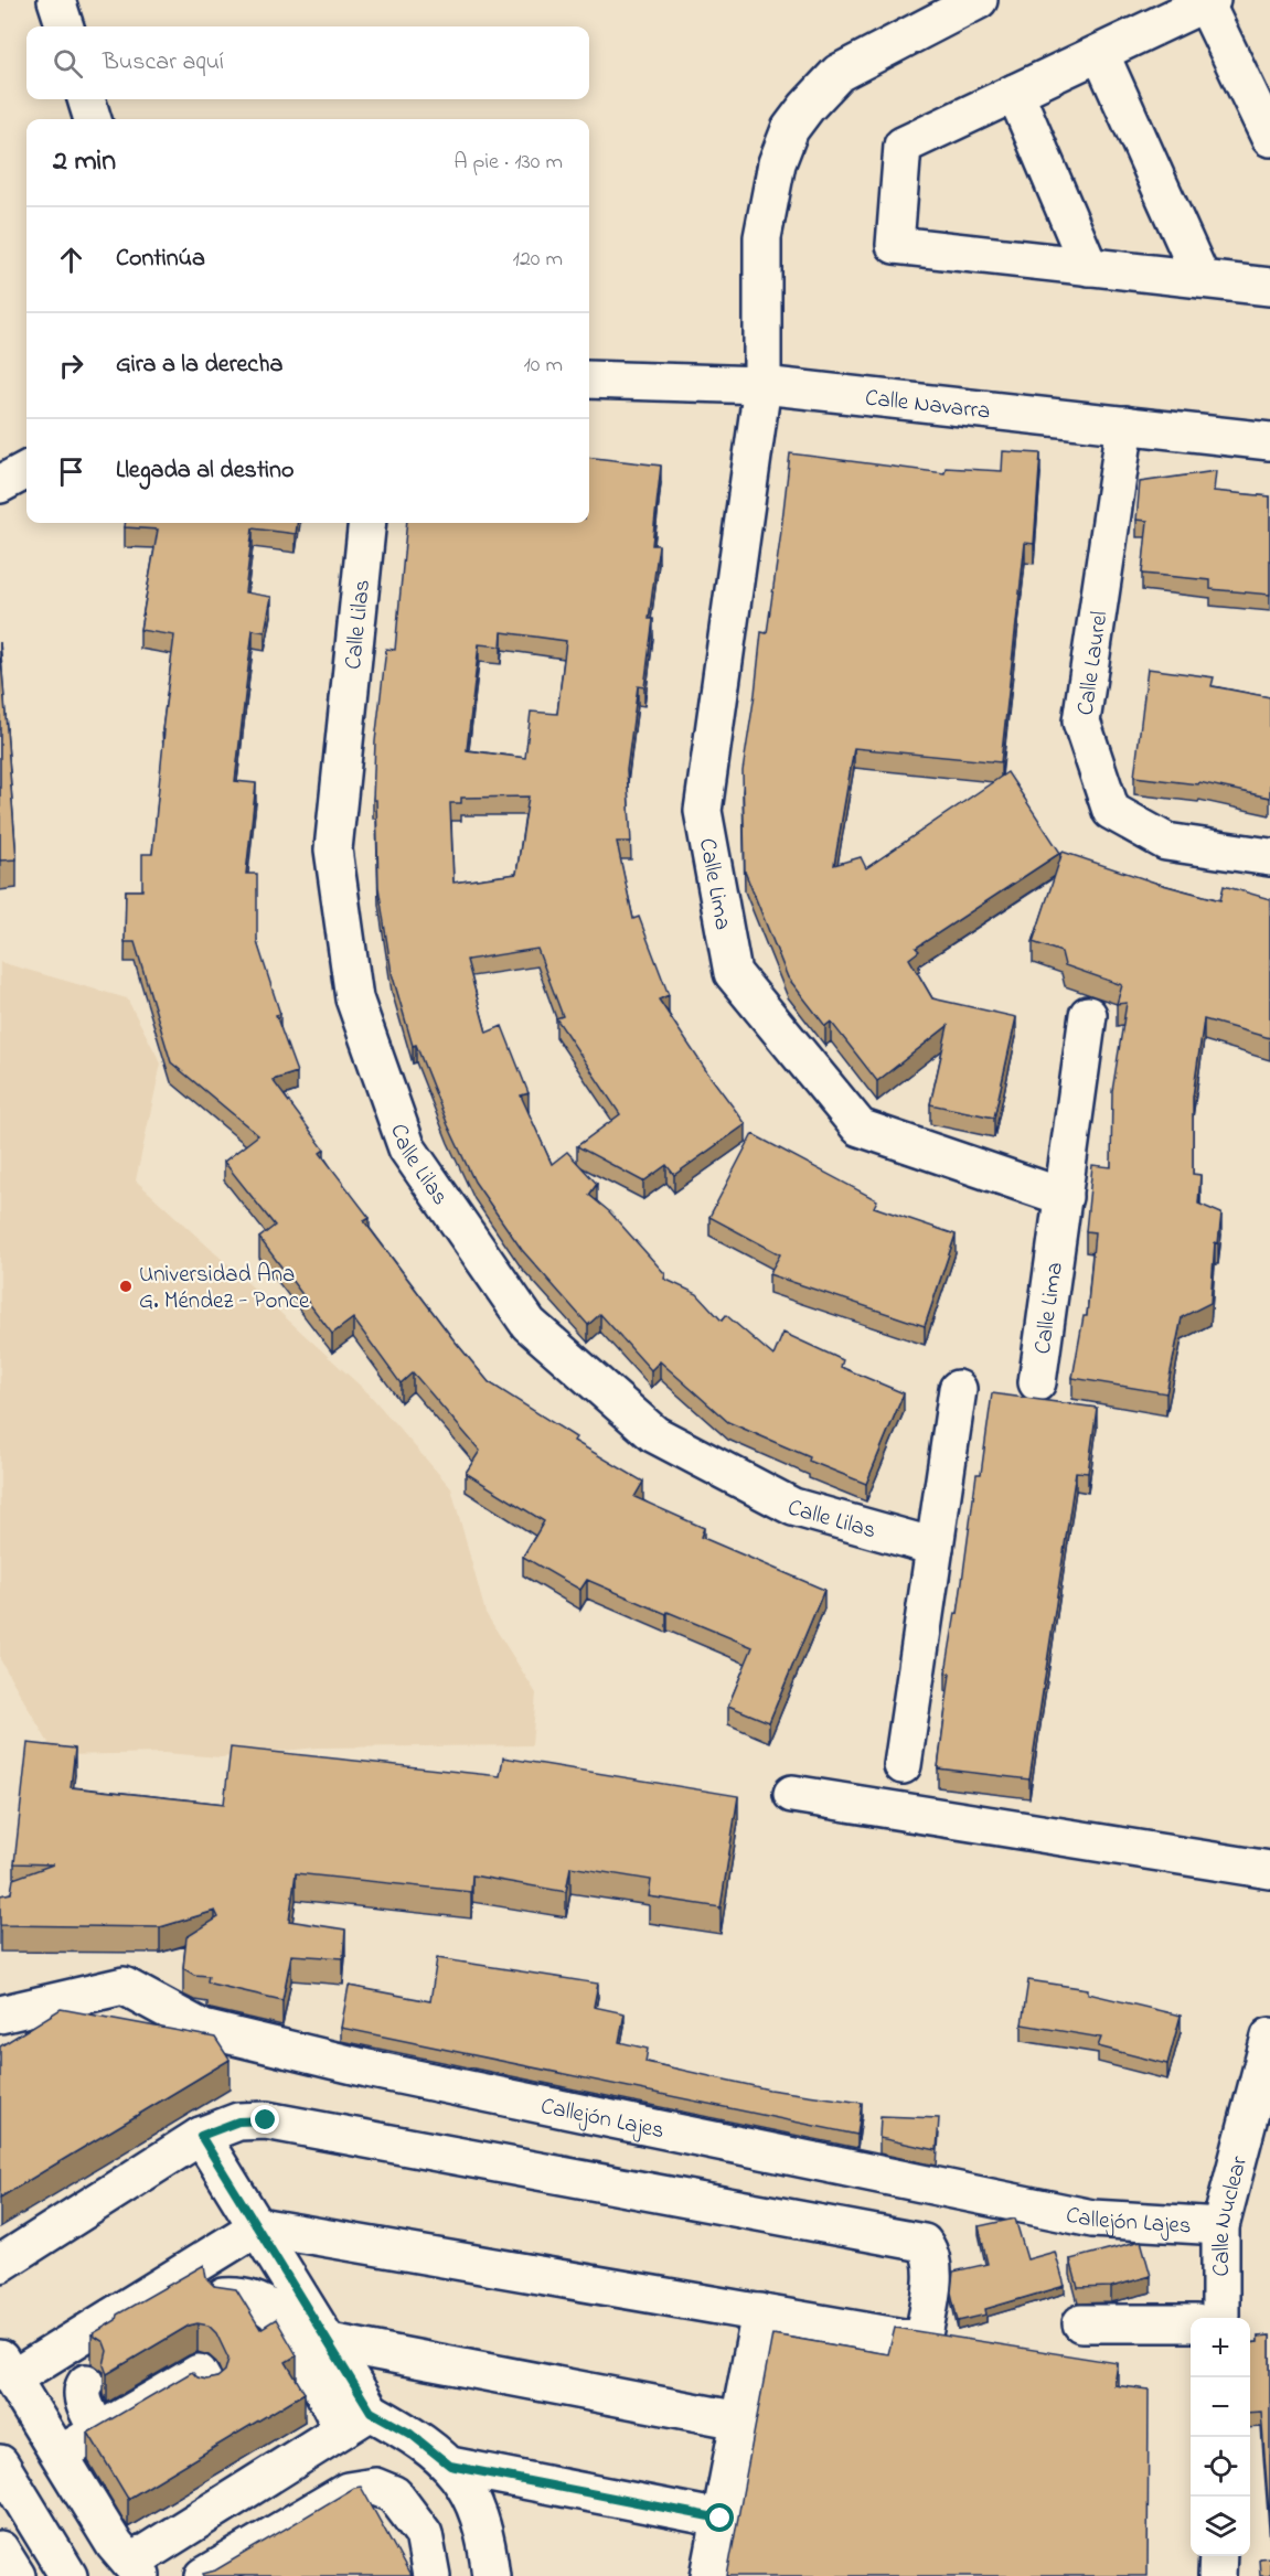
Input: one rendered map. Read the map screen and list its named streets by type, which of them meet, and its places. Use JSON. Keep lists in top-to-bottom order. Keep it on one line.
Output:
{"streets":{"street":["Calle Navarra","Calle Lilas","Calle Laurel","Calle Lima","Callejón Lajes","Calle Nuclear"]},"crossings":[["Calle Navarra","Calle Laurel"],["Calle Navarra","Calle Lima"],["Callejón Lajes","Calle Nuclear"]],"places":["Universidad Ana G. Méndez - Ponce"],"page":{"search":"Buscar aquí","heading":["2 min","A pie · 130 m"],"list":[["Continúa","120 m"],["Gira a la derecha","10 m"],"Llegada al destino"],"map_buttons":["+","−"]}}
